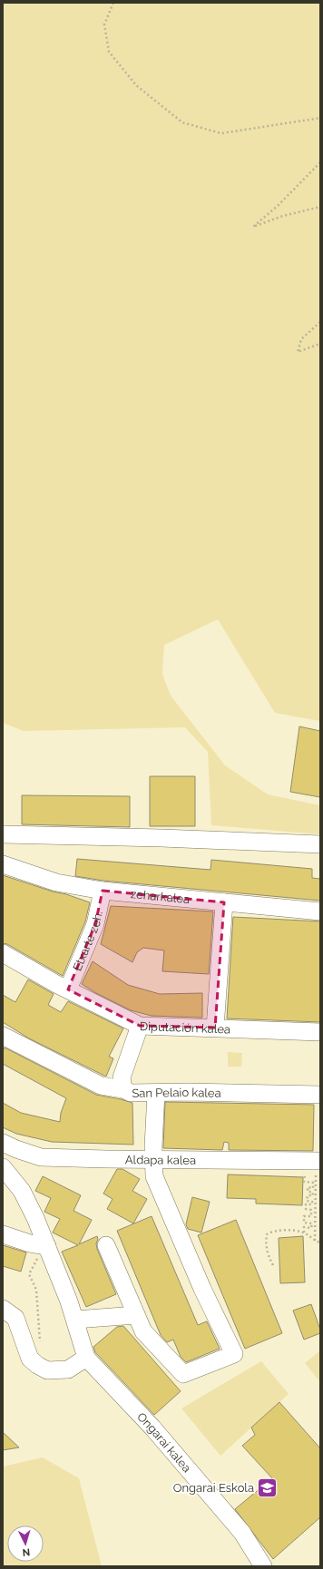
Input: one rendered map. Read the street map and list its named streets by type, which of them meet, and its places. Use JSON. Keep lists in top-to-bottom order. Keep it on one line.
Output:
{"streets":{"street":["zeharkalea","Etxarte zeh.","Diputación kalea","San Pelaio kalea","Aldapa kalea","Ongarai kalea"]},"crossings":[["zeharkalea","Etxarte zeh."],["Etxarte zeh.","Diputación kalea"]],"places":{"school or university":["Ongarai Eskola"]},"north":"bottom"}
